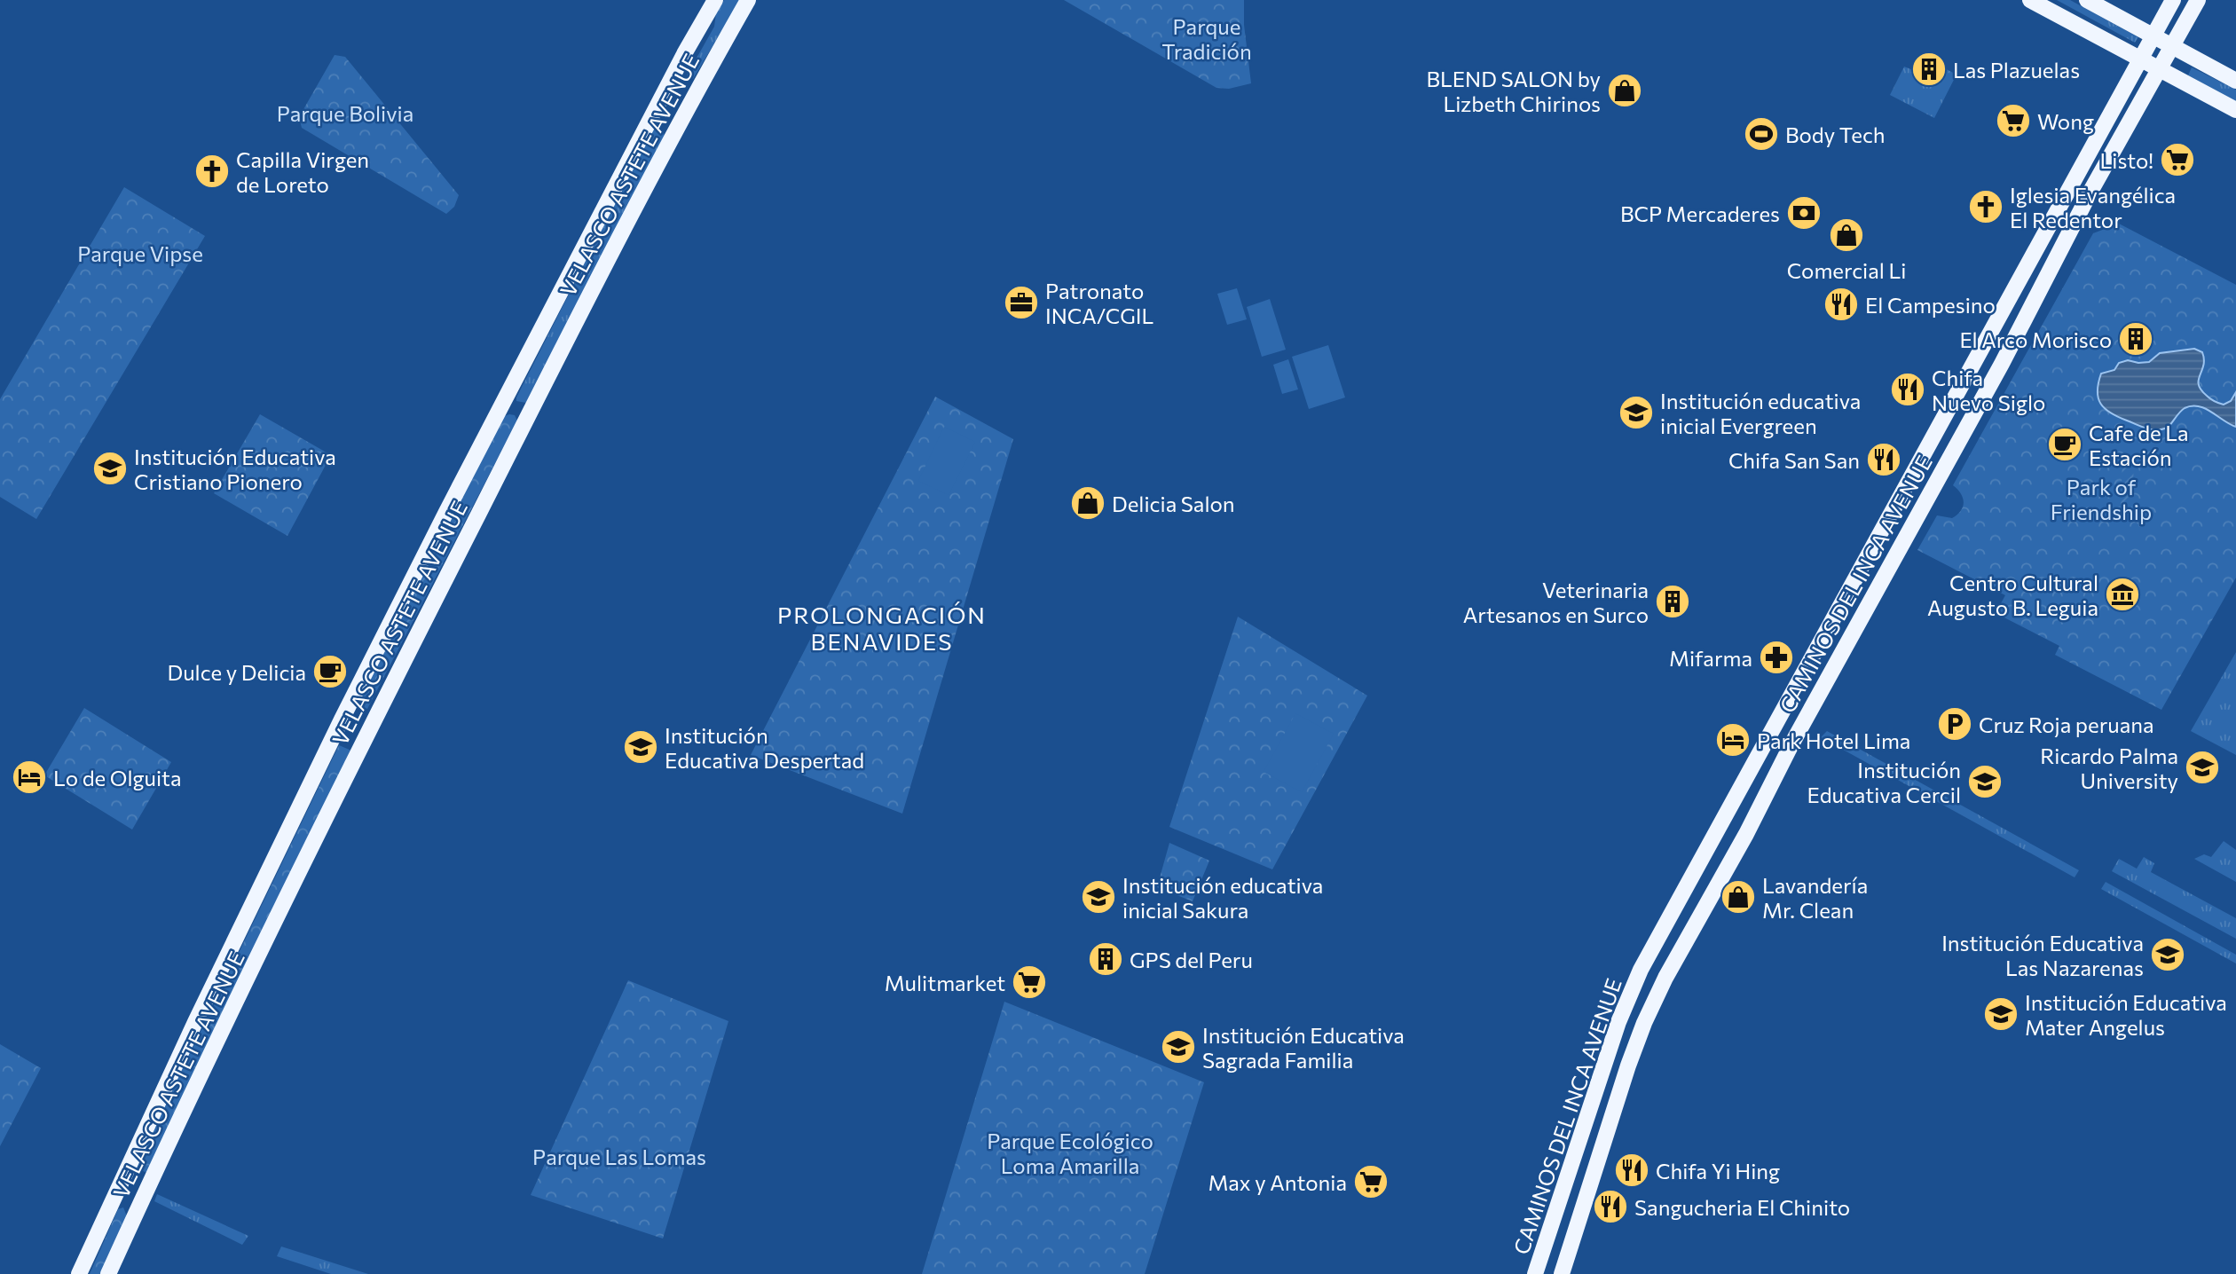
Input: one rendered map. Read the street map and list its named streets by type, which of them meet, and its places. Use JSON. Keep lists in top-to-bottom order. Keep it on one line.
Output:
{"streets":{"main road":["VELASCO ASTETE AVENUE","CAMINOS DEL INCA AVENUE"]},"districts":["PROLONGACIÓN BENAVIDES"],"parks":["Parque Tradición","Parque Bolivia","Parque Vipse","Park of Friendship","Parque Ecológico Loma Amarilla","Parque Las Lomas"],"places":{"building":["Las Plazuelas","El Arco Morisco","Veterinaria Artesanos en Surco","GPS del Peru"],"shop":["BLEND SALON by Lizbeth Chirinos","Comercial Li","Delicia Salon","Lavandería Mr. Clean"],"supermarket":["Wong","Listo!","Mulitmarket","Max y Antonia"],"sports":["Body Tech"],"church":["Capilla Virgen de Loreto","Iglesia Evangélica El Redentor"],"bank":["BCP Mercaderes"],"office":["Patronato INCA/CGIL"],"restaurant":["El Campesino","Chifa Nuevo Siglo","Chifa San San","Chifa Yi Hing","Sangucheria El Chinito"],"school or university":["Institución educativa inicial Evergreen","Institución Educativa Cristiano Pionero","Institución Educativa Despertad","Ricardo Palma University","Institución Educativa Cercil","Institución educativa inicial Sakura","Institución Educativa Las Nazarenas","Institución Educativa Mater Angelus","Institución Educativa Sagrada Familia"],"cafe":["Cafe de La Estación","Dulce y Delicia"],"museum":["Centro Cultural Augusto B. Leguia"],"pharmacy":["Mifarma"],"parking":["Cruz Roja peruana"],"hotel":["Park Hotel Lima","Lo de Olguita"]}}
